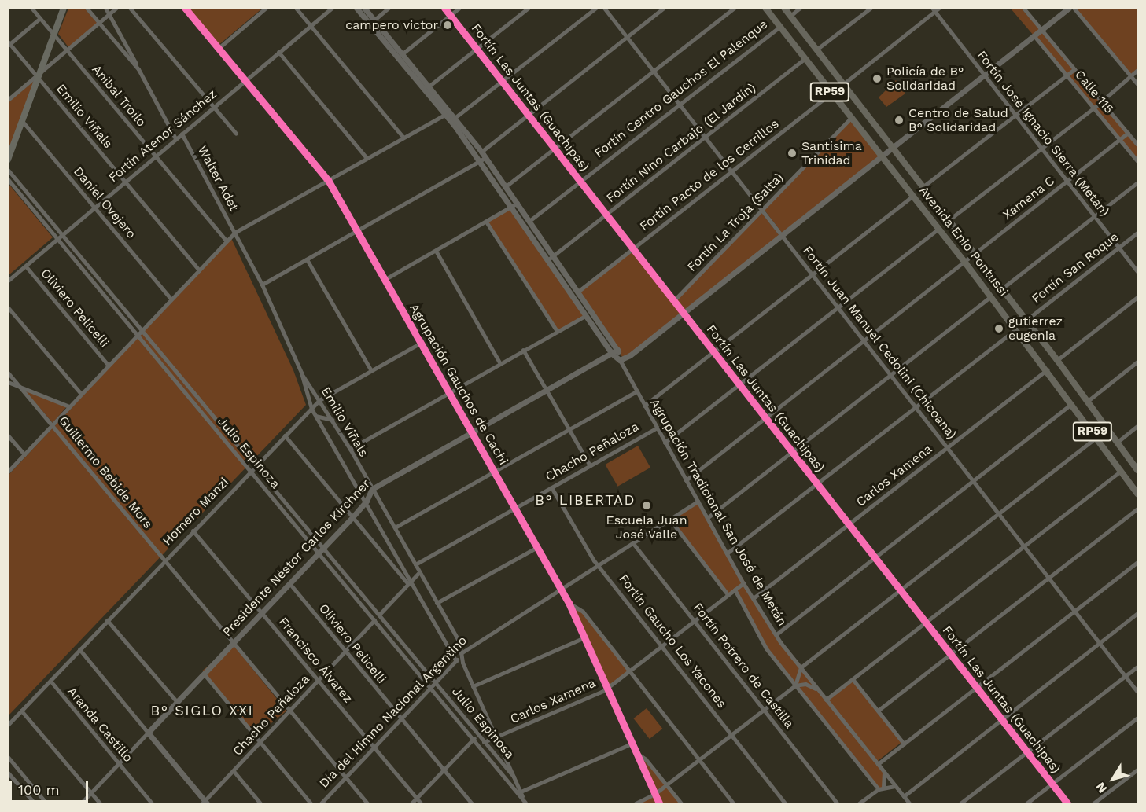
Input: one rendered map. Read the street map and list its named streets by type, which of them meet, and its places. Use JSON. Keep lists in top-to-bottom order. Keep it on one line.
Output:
{"streets":{"main road":["RP59","Avenida Enio Pontussi"],"street":["Fortín Centro Gauchos El Palenque","Calle 115","Anibal Troilo","Fortín Las Juntas (Guachipas)","Emilio Viñals","Fortín José Ignacio Sierra (Metán)","Fortín Atenor Sánchez","Fortín Nino Carbajo (El Jardín)","Fortín Pacto de los Cerrillos","Walter Adet","Xamena C","Daniel Ovejero","Fortín La Troja (Salta)","Fortín San Roque","Oliviero Pelicelli","Fortín Juan Manuel Cedolini (Chicoana)","Agrupación Gauchos de Cachi","Chacho Peñaloza","Julio Espinoza","Guillermo Bebide Mors","Carlos Xamena","Homero Manzi","Agrupación Tradicional San José de Metán","Presidente Néstor Carlos Kirchner","Fortín Gaucho Los Yacones","Francisco Álvarez","Fortín Potrero de Castilla","Día del Himno Nacional Argentino","Julio Espinosa","Aranda Castillo"]},"crossings":[["Fortín Centro Gauchos El Palenque","Fortín Las Juntas (Guachipas)"],["Fortín Centro Gauchos El Palenque","Avenida Enio Pontussi"],["Fortín Centro Gauchos El Palenque","Fortín Juan Manuel Cedolini (Chicoana)"],["Fortín Centro Gauchos El Palenque","Agrupación Tradicional San José de Metán"],["Calle 115","Xamena C"],["Anibal Troilo","Fortín Atenor Sánchez"],["Fortín Las Juntas (Guachipas)","Fortín Nino Carbajo (El Jardín)"],["Fortín Las Juntas (Guachipas)","Fortín Pacto de los Cerrillos"],["Fortín Las Juntas (Guachipas)","Xamena C"],["Fortín Las Juntas (Guachipas)","Fortín La Troja (Salta)"],["Fortín Las Juntas (Guachipas)","Carlos Xamena"],["Emilio Viñals","Fortín Atenor Sánchez"],["Emilio Viñals","Walter Adet"],["Emilio Viñals","Chacho Peñaloza"],["Emilio Viñals","Carlos Xamena"],["Emilio Viñals","Homero Manzi"],["Emilio Viñals","Presidente Néstor Carlos Kirchner"],["Emilio Viñals","Día del Himno Nacional Argentino"],["Emilio Viñals","Julio Espinosa"],["Fortín José Ignacio Sierra (Metán)","Xamena C"],["Fortín José Ignacio Sierra (Metán)","Fortín San Roque"],["Fortín Atenor Sánchez","Walter Adet"],["Fortín Atenor Sánchez","Daniel Ovejero"],["Fortín Atenor Sánchez","Oliviero Pelicelli"],["Fortín Atenor Sánchez","Agrupación Gauchos de Cachi"],["Fortín Atenor Sánchez","Julio Espinoza"],["Fortín Nino Carbajo (El Jardín)","Avenida Enio Pontussi"],["Fortín Nino Carbajo (El Jardín)","Fortín Juan Manuel Cedolini (Chicoana)"],["Fortín Nino Carbajo (El Jardín)","Agrupación Tradicional San José de Metán"],["Fortín Pacto de los Cerrillos","Avenida Enio Pontussi"],["Fortín Pacto de los Cerrillos","Fortín Juan Manuel Cedolini (Chicoana)"],["Fortín Pacto de los Cerrillos","Agrupación Tradicional San José de Metán"],["Xamena C","Avenida Enio Pontussi"],["Xamena C","Fortín Juan Manuel Cedolini (Chicoana)"],["Xamena C","Agrupación Tradicional San José de Metán"],["Fortín La Troja (Salta)","Avenida Enio Pontussi"],["Fortín La Troja (Salta)","Fortín Juan Manuel Cedolini (Chicoana)"],["Avenida Enio Pontussi","Fortín San Roque"],["Avenida Enio Pontussi","Carlos Xamena"],["Oliviero Pelicelli","Chacho Peñaloza"],["Oliviero Pelicelli","Presidente Néstor Carlos Kirchner"],["Oliviero Pelicelli","Día del Himno Nacional Argentino"],["Fortín Juan Manuel Cedolini (Chicoana)","Carlos Xamena"],["Agrupación Gauchos de Cachi","Chacho Peñaloza"],["Agrupación Gauchos de Cachi","Carlos Xamena"],["Agrupación Gauchos de Cachi","Homero Manzi"],["Agrupación Gauchos de Cachi","Presidente Néstor Carlos Kirchner"],["Agrupación Gauchos de Cachi","Día del Himno Nacional Argentino"],["Chacho Peñaloza","Julio Espinoza"],["Chacho Peñaloza","Guillermo Bebide Mors"],["Chacho Peñaloza","Agrupación Tradicional San José de Metán"],["Chacho Peñaloza","Fortín Gaucho Los Yacones"],["Chacho Peñaloza","Francisco Álvarez"],["Julio Espinoza","Homero Manzi"],["Julio Espinoza","Presidente Néstor Carlos Kirchner"],["Julio Espinoza","Día del Himno Nacional Argentino"],["Julio Espinoza","Julio Espinosa"],["Guillermo Bebide Mors","Homero Manzi"],["Guillermo Bebide Mors","Presidente Néstor Carlos Kirchner"],["Guillermo Bebide Mors","Día del Himno Nacional Argentino"],["Carlos Xamena","Agrupación Tradicional San José de Metán"],["Carlos Xamena","Fortín Gaucho Los Yacones"],["Carlos Xamena","Fortín Potrero de Castilla"],["Carlos Xamena","Julio Espinosa"],["Homero Manzi","Francisco Álvarez"],["Homero Manzi","Aranda Castillo"],["Agrupación Tradicional San José de Metán","Presidente Néstor Carlos Kirchner"],["Agrupación Tradicional San José de Metán","Día del Himno Nacional Argentino"],["Presidente Néstor Carlos Kirchner","Francisco Álvarez"],["Presidente Néstor Carlos Kirchner","Aranda Castillo"],["Fortín Gaucho Los Yacones","Día del Himno Nacional Argentino"],["Francisco Álvarez","Día del Himno Nacional Argentino"],["Fortín Potrero de Castilla","Día del Himno Nacional Argentino"],["Día del Himno Nacional Argentino","Julio Espinosa"]],"districts":["B° LIBERTAD","B° SIGLO XXI"],"places":["campero victor","Policía de B° Solidaridad","Centro de Salud B° Solidaridad","Santísima Trinidad","gutierrez eugenia","Escuela Juan José Valle"],"scale_bar":"100 m","north":"bottom left"}
